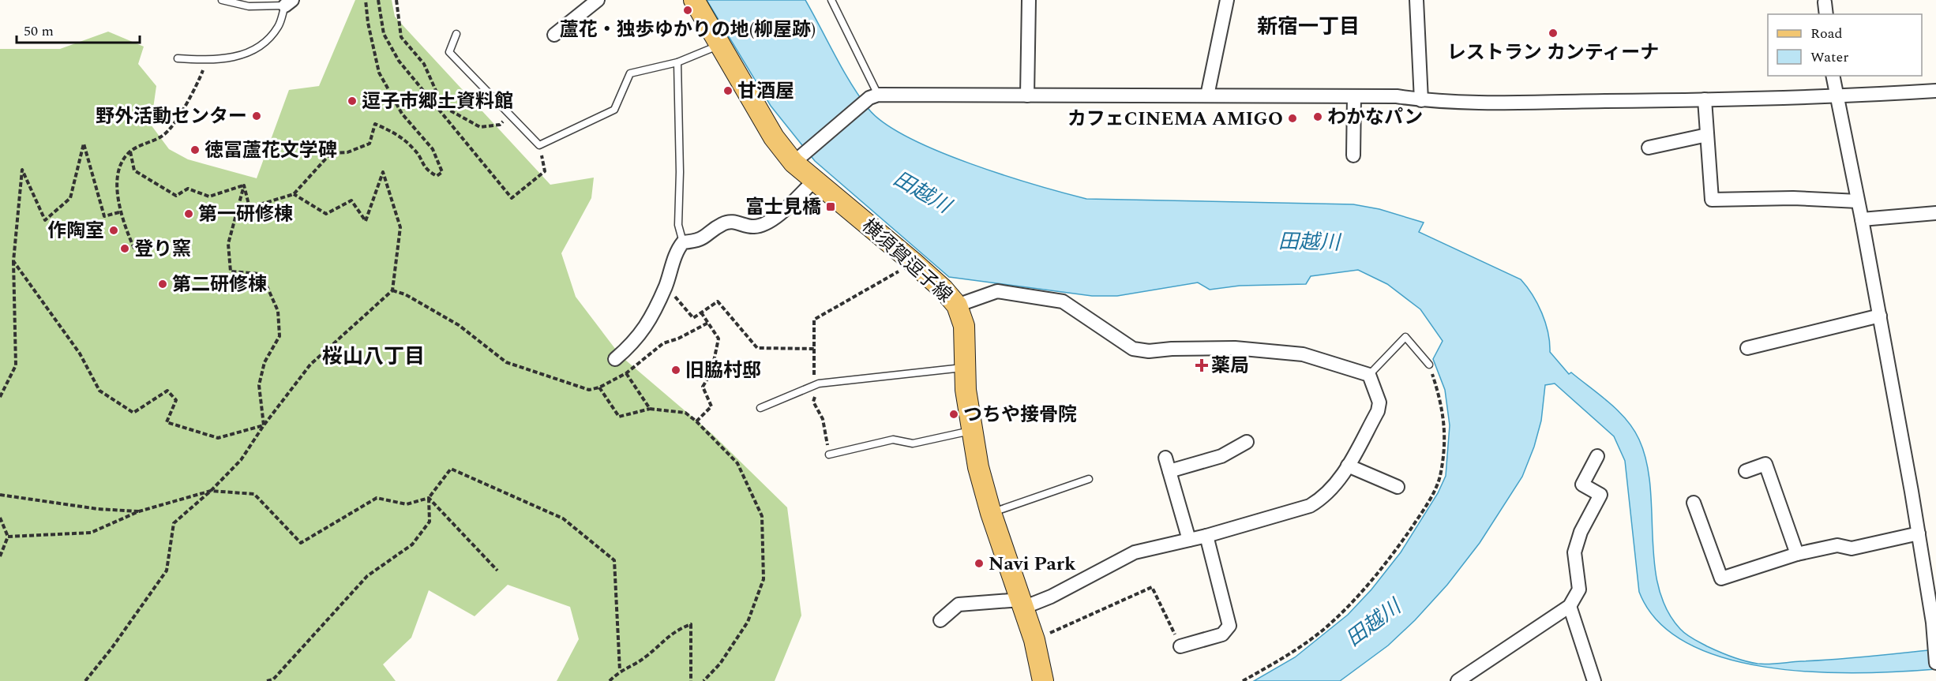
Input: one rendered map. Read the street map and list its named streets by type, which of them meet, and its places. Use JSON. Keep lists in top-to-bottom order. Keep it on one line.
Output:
{"streets":{"main road":["横須賀逗子線"]},"districts":["新宿一丁目","桜山八丁目"],"water":["田越川"],"places":{"other":["蘆花・独歩ゆかりの地(柳屋跡)","レストラン カンティーナ","甘酒屋","逗子市郷土資料館","野外活動センター","わかなパン","カフェCINEMA AMIGO","徳冨蘆花文学碑","第一研修棟","作陶室","登り窯","第二研修棟","旧脇村邸","つちや接骨院","Navi Park"],"transit":["富士見橋"],"health":["薬局"]},"legend":["Road","Water"],"scale_bar":"50 m"}
